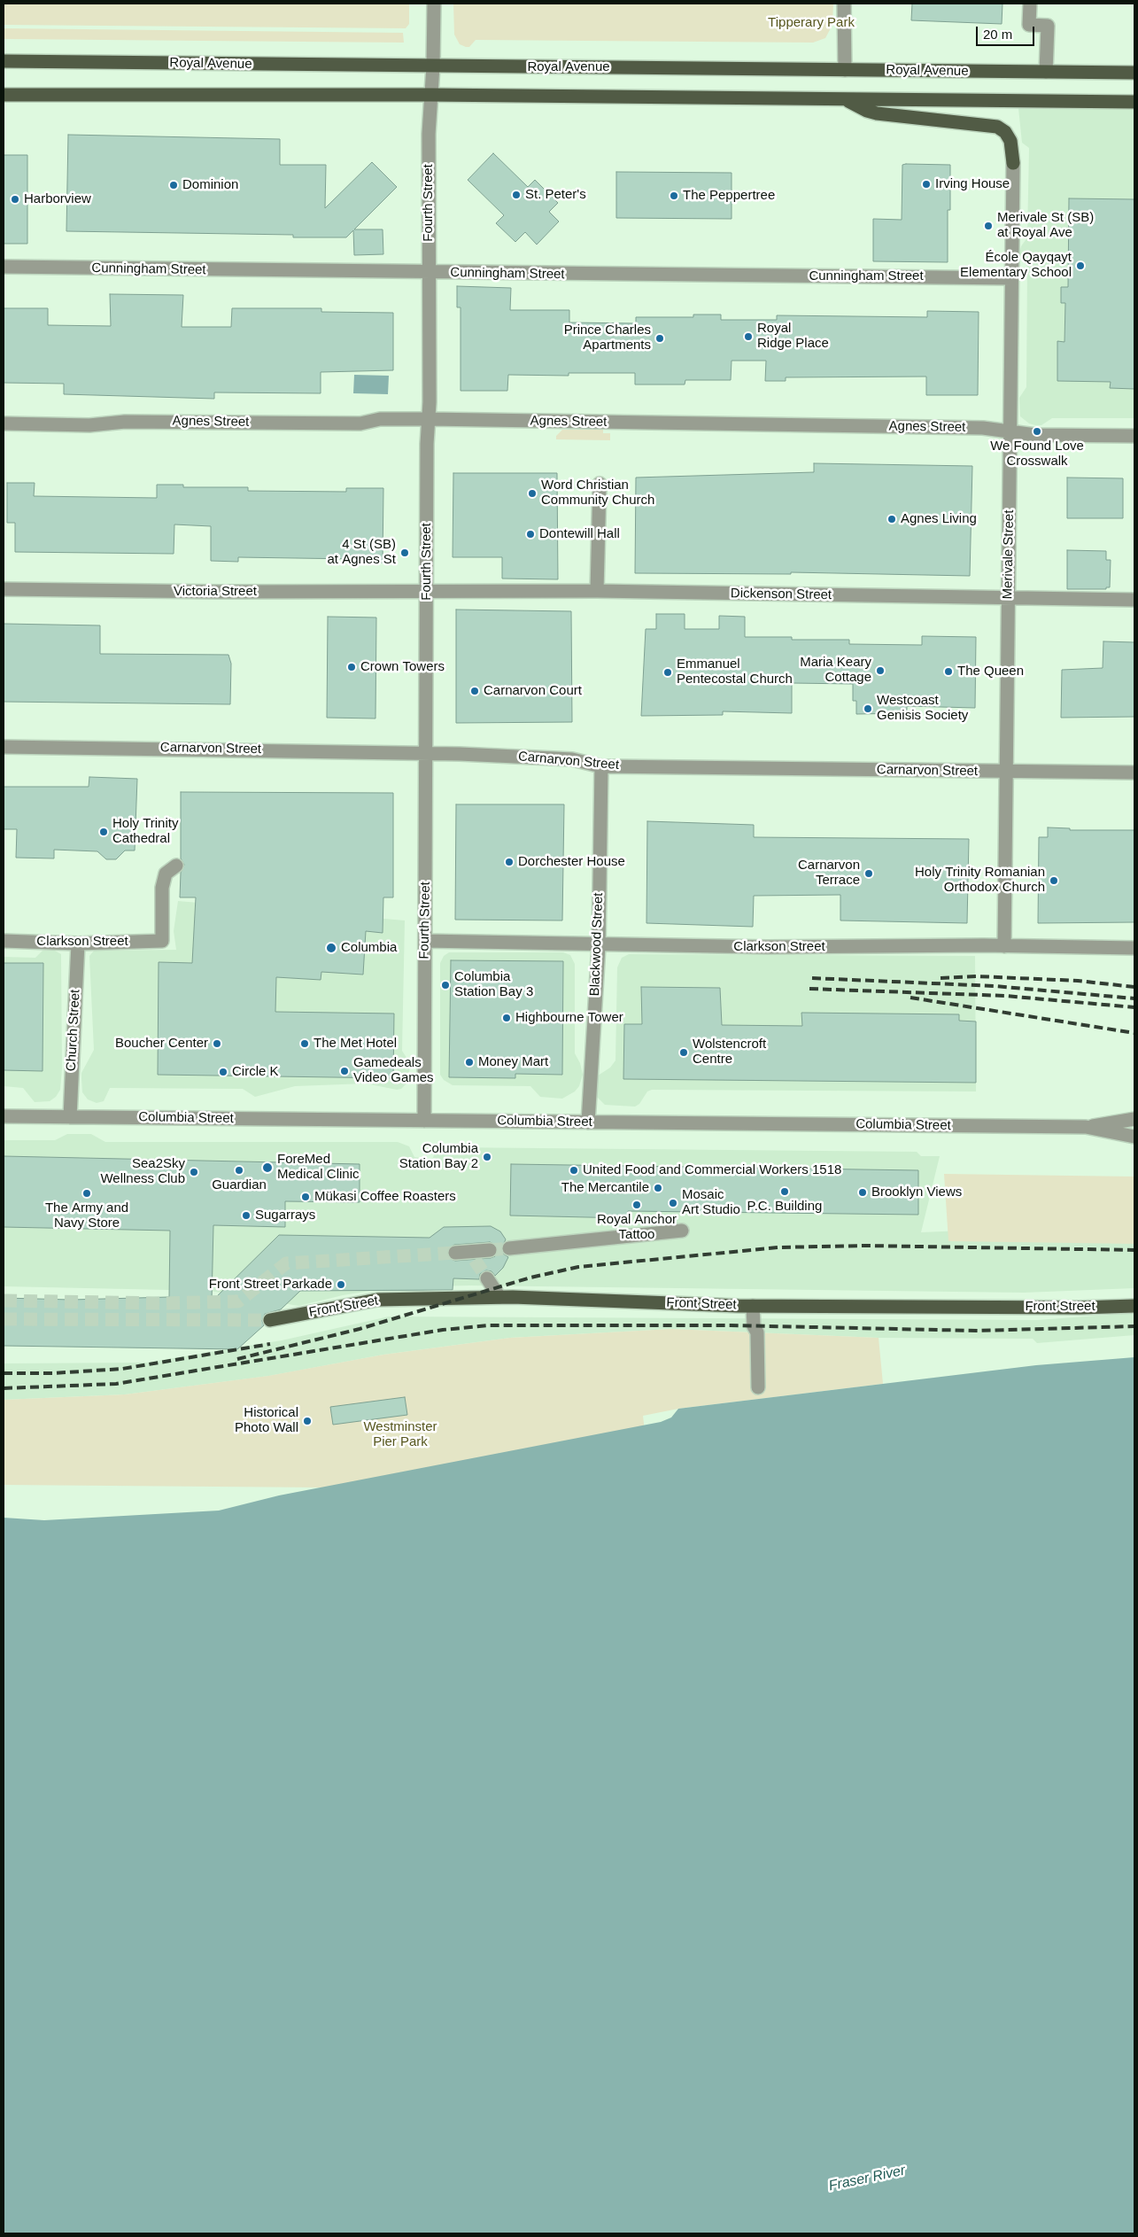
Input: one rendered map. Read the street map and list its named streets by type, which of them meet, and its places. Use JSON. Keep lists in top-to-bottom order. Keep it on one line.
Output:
{"streets":{"main road":["Royal Avenue","Front Street"],"street":["Fourth Street","Cunningham Street","Agnes Street","Merivale Street","Victoria Street","Dickenson Street","Carnarvon Street","Clarkson Street","Blackwood Street","Church Street","Columbia Street"]},"crossings":[["Royal Avenue","Fourth Street"],["Fourth Street","Cunningham Street"],["Fourth Street","Agnes Street"],["Fourth Street","Victoria Street"],["Fourth Street","Dickenson Street"],["Fourth Street","Carnarvon Street"],["Fourth Street","Clarkson Street"],["Fourth Street","Columbia Street"],["Cunningham Street","Merivale Street"],["Agnes Street","Merivale Street"],["Merivale Street","Dickenson Street"],["Merivale Street","Carnarvon Street"],["Merivale Street","Clarkson Street"],["Victoria Street","Dickenson Street"],["Carnarvon Street","Blackwood Street"],["Clarkson Street","Blackwood Street"],["Clarkson Street","Church Street"],["Blackwood Street","Columbia Street"],["Church Street","Columbia Street"]],"water":["Fraser River"],"parks":["Tipperary Park","Westminster Pier Park"],"places":["Irving House","Dominion","St. Peter's","The Peppertree","Harborview","Merivale St (SB) at Royal Ave","École Qayqayt Elementary School","Royal Ridge Place","Prince Charles Apartments","We Found Love Crosswalk","Word Christian Community Church","Agnes Living","Dontewill Hall","4 St (SB) at Agnes St","Crown Towers","Maria Keary Cottage","The Queen","Emmanuel Pentecostal Church","Carnarvon Court","Westcoast Genisis Society","Holy Trinity Cathedral","Dorchester House","Carnarvon Terrace","Holy Trinity Romanian Orthodox Church","Columbia","Columbia Station Bay 3","Highbourne Tower","Boucher Center","The Met Hotel","Wolstencroft Centre","Money Mart","Gamedeals Video Games","Circle K","Columbia Station Bay 2","ForeMed Medical Clinic","Guardian","United Food and Commercial Workers 1518","Sea2Sky Wellness Club","The Mercantile","P.C. Building","Brooklyn Views","The Army and Navy Store","Mükasi Coffee Roasters","Mosaic Art Studio","Royal Anchor Tattoo","Sugarrays","Front Street Parkade","Historical Photo Wall"],"scale_bar":"20 m"}
